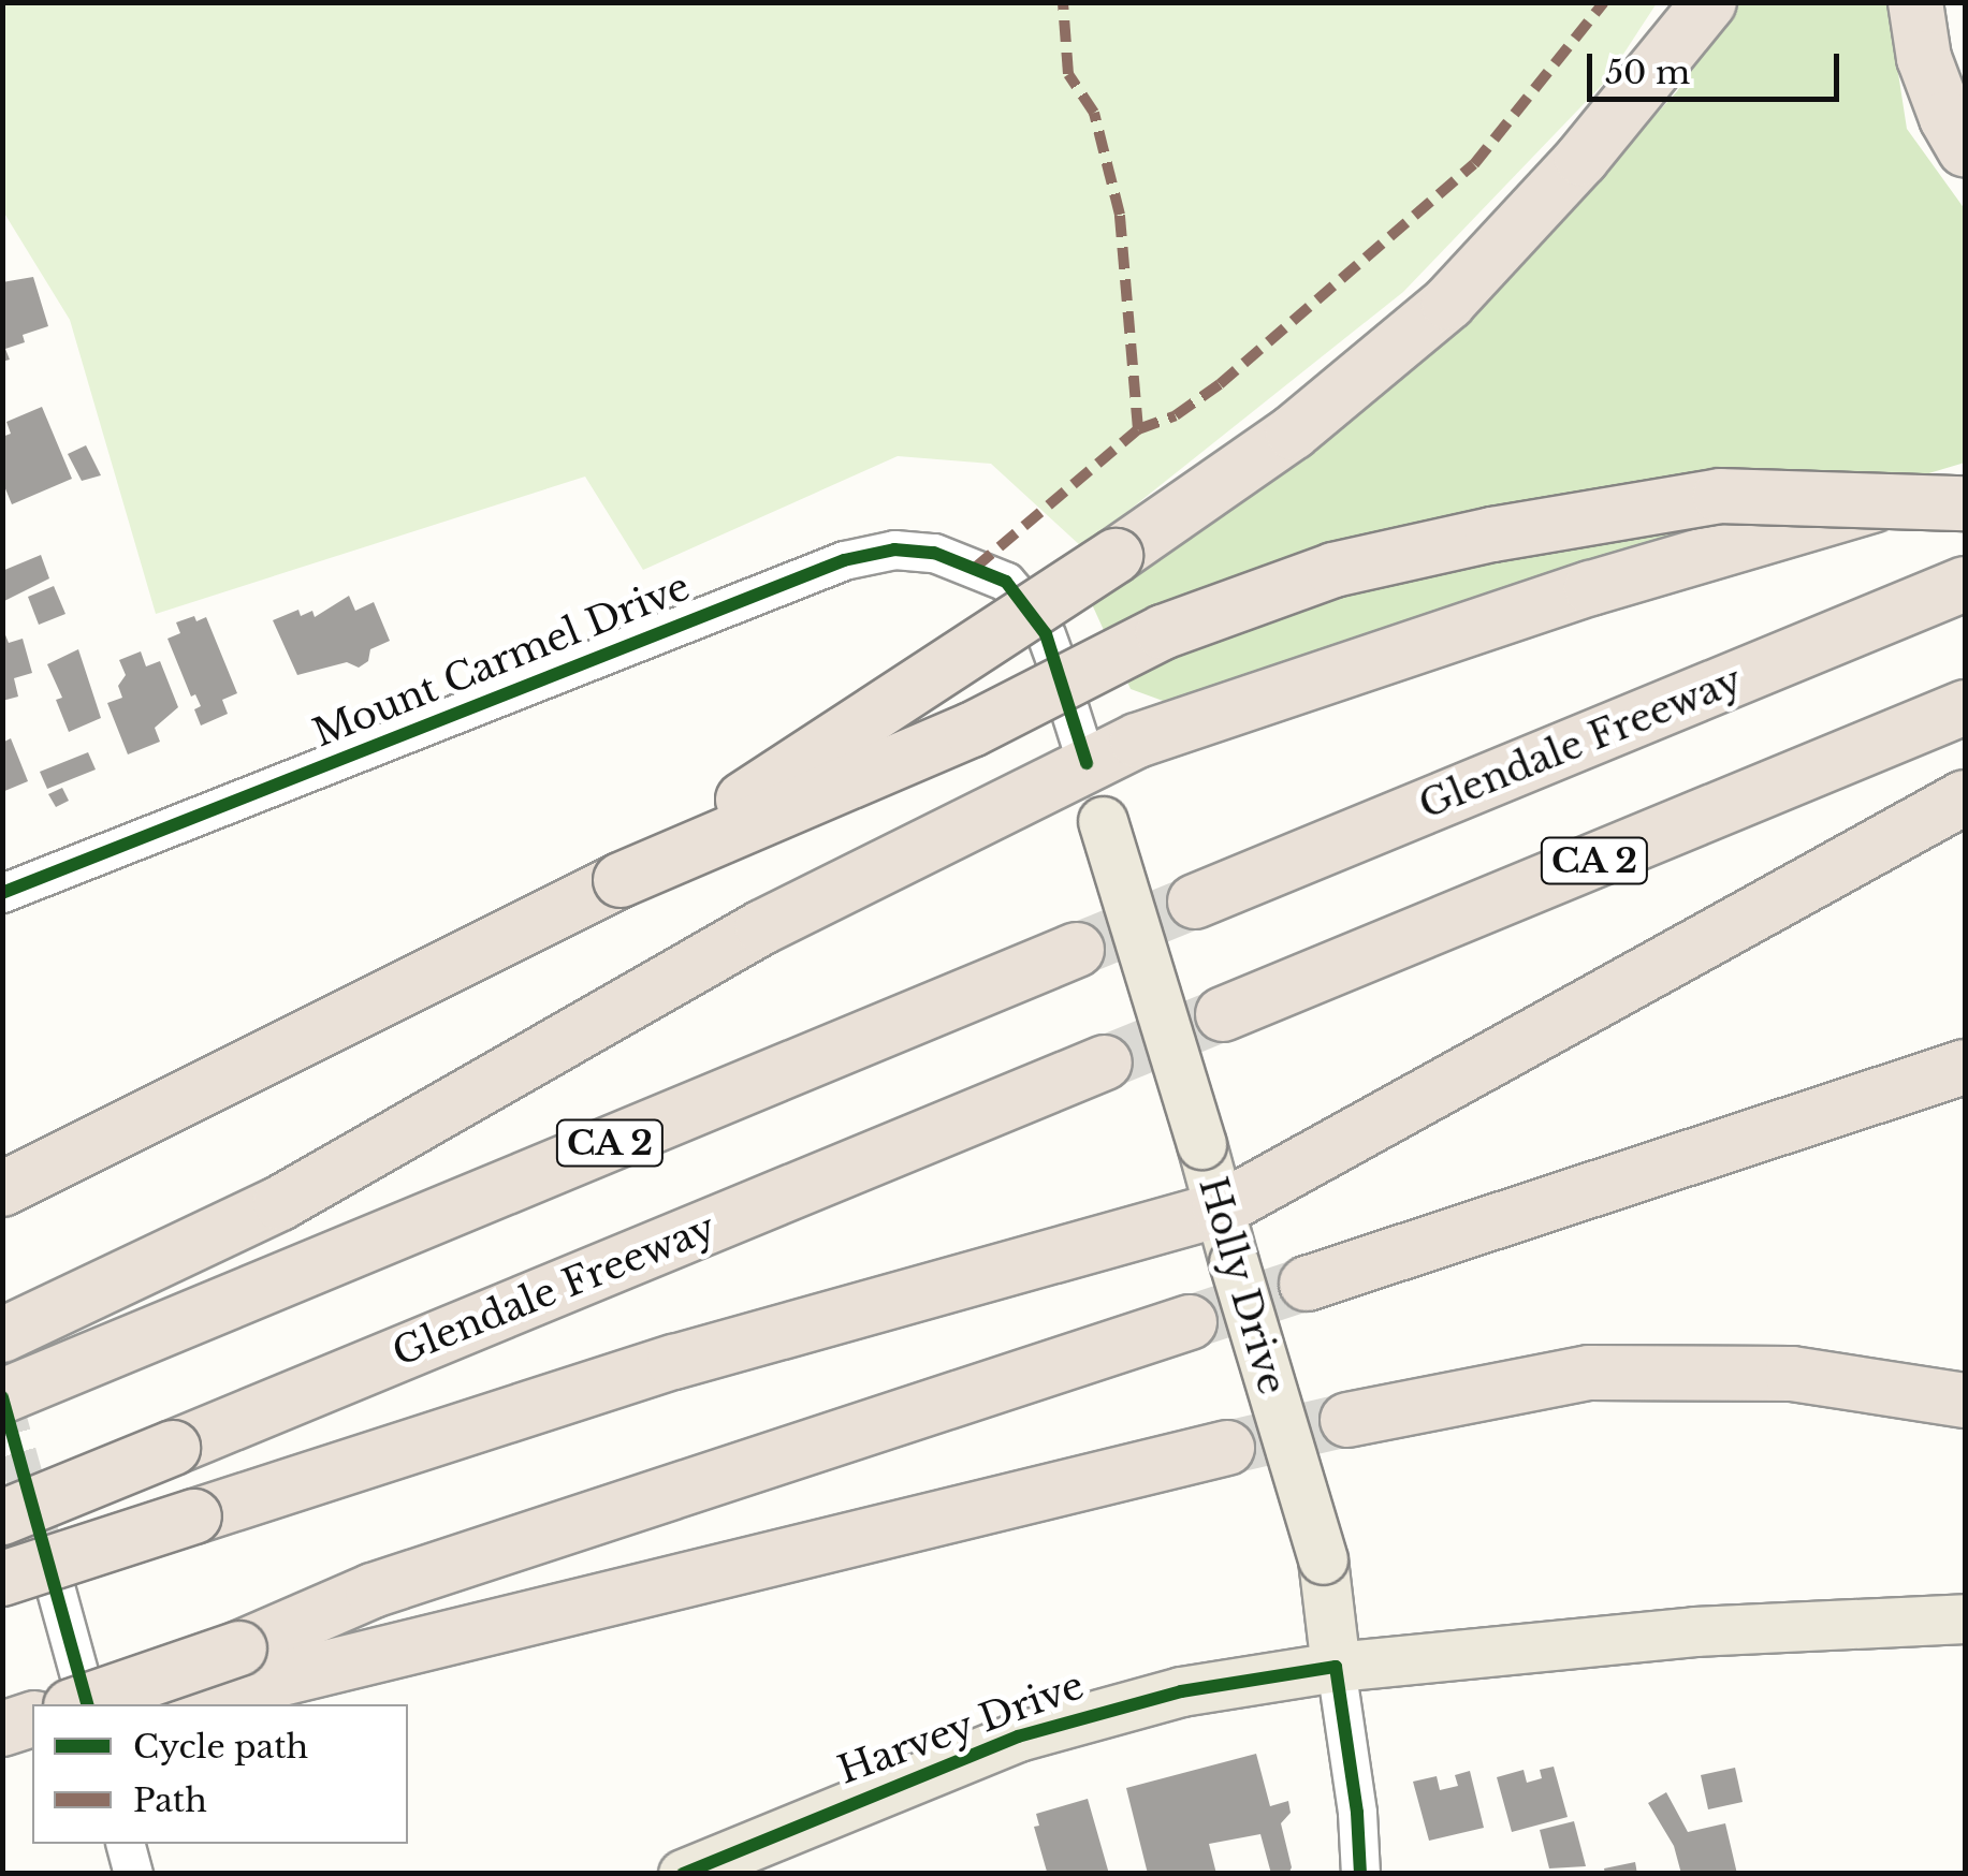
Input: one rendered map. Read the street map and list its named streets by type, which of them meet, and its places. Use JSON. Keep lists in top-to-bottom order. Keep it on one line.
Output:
{"streets":{"highway":["Glendale Freeway","CA 2"],"main road":["Holly Drive","Harvey Drive"],"street":["Mount Carmel Drive"]},"crossings":[["Holly Drive","Harvey Drive"]],"legend":["Cycle path","Path"],"scale_bar":"50 m"}
